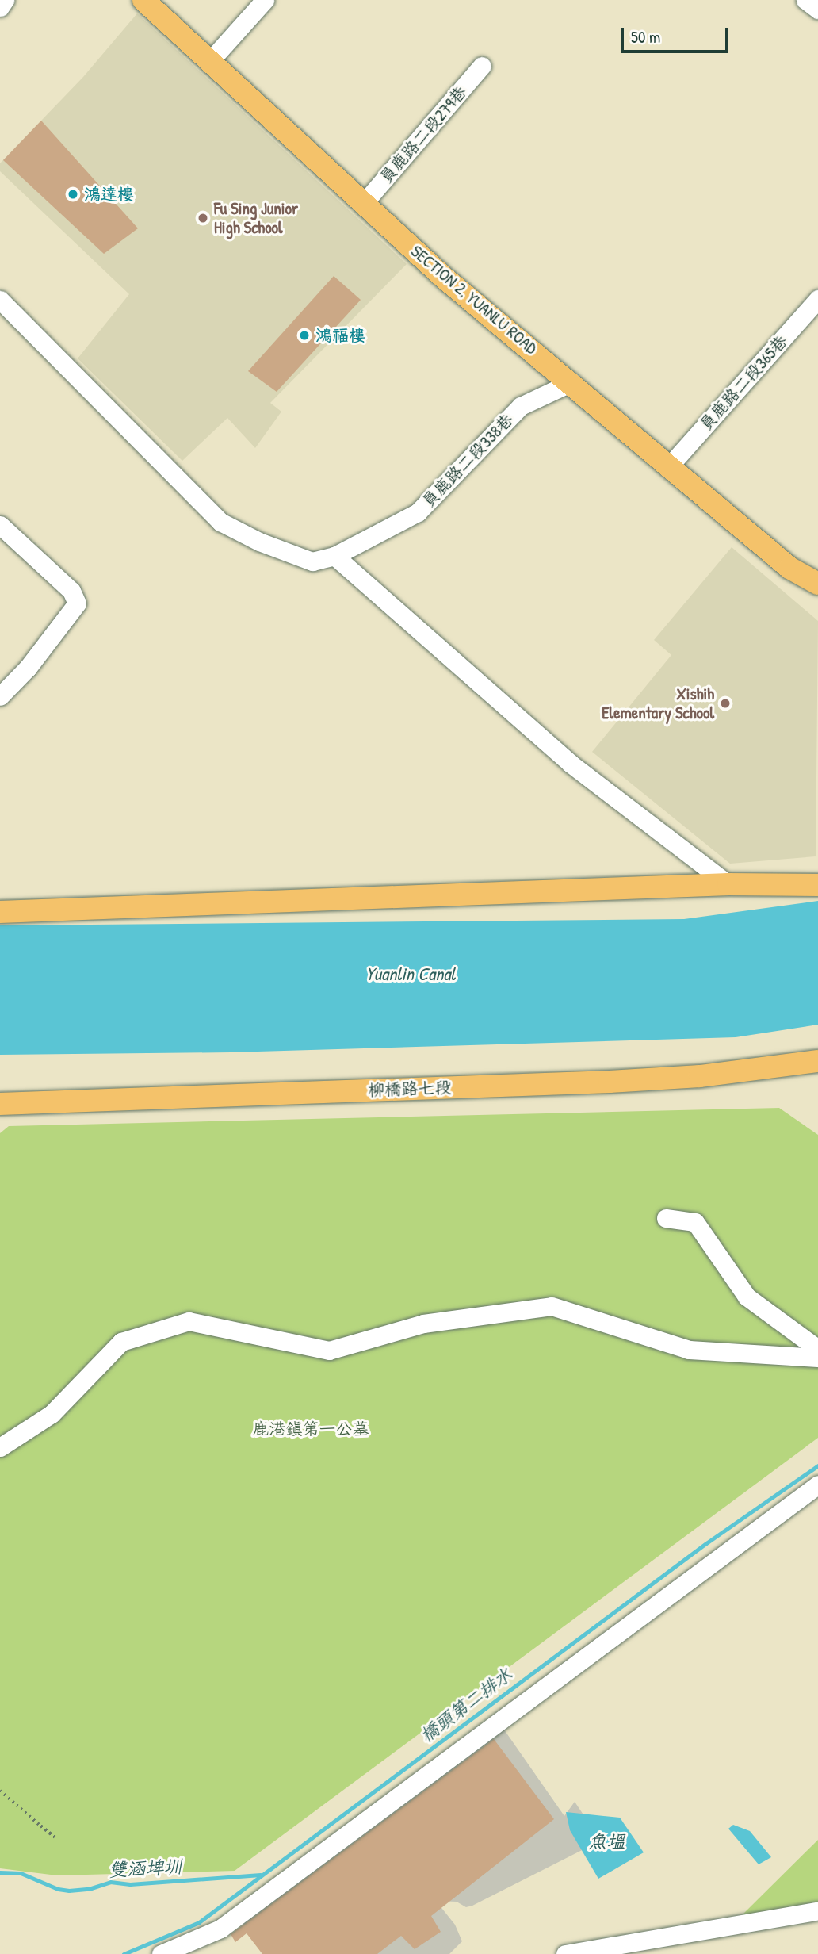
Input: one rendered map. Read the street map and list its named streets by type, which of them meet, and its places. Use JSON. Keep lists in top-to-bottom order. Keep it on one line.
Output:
{"streets":{"main road":["SECTION 2, YUANLU ROAD","柳橋路七段"],"lane":["員鹿路二段279巷","員鹿路二段365巷","員鹿路二段338巷"]},"crossings":[["員鹿路二段279巷","SECTION 2, YUANLU ROAD"],["SECTION 2, YUANLU ROAD","員鹿路二段365巷"],["SECTION 2, YUANLU ROAD","員鹿路二段338巷"]],"water":["Yuanlin Canal","橋頭第二排水","魚塭","雙涵埤圳"],"parks":["鹿港鎮第一公墓"],"places":["鴻達樓","Fu Sing Junior High School","鴻福樓","Xishih Elementary School"],"scale_bar":"50 m"}
